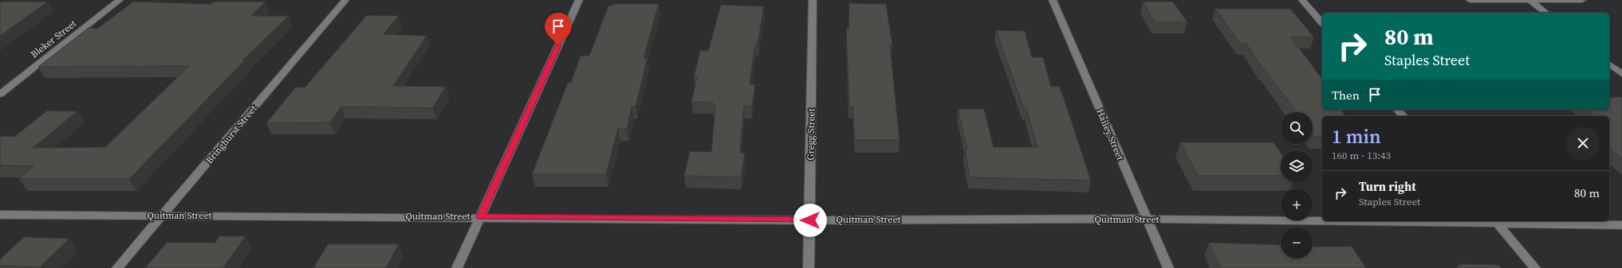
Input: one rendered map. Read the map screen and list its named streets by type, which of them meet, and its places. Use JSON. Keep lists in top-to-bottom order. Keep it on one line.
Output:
{"streets":{"street":["Bleker Street","Bringhurst Street","Gregg Street","Hailey Street","Quitman Street"]},"crossings":[["Bringhurst Street","Quitman Street"],["Gregg Street","Quitman Street"],["Hailey Street","Quitman Street"]],"page":{"turn":["80 m","Staples Street"],"then":"Then","map_buttons":["+","−"],"heading":["1 min","160 m · 13:43"],"list":[{"name":"Turn right","note":"Staples Street","value":"80 m"}]}}
